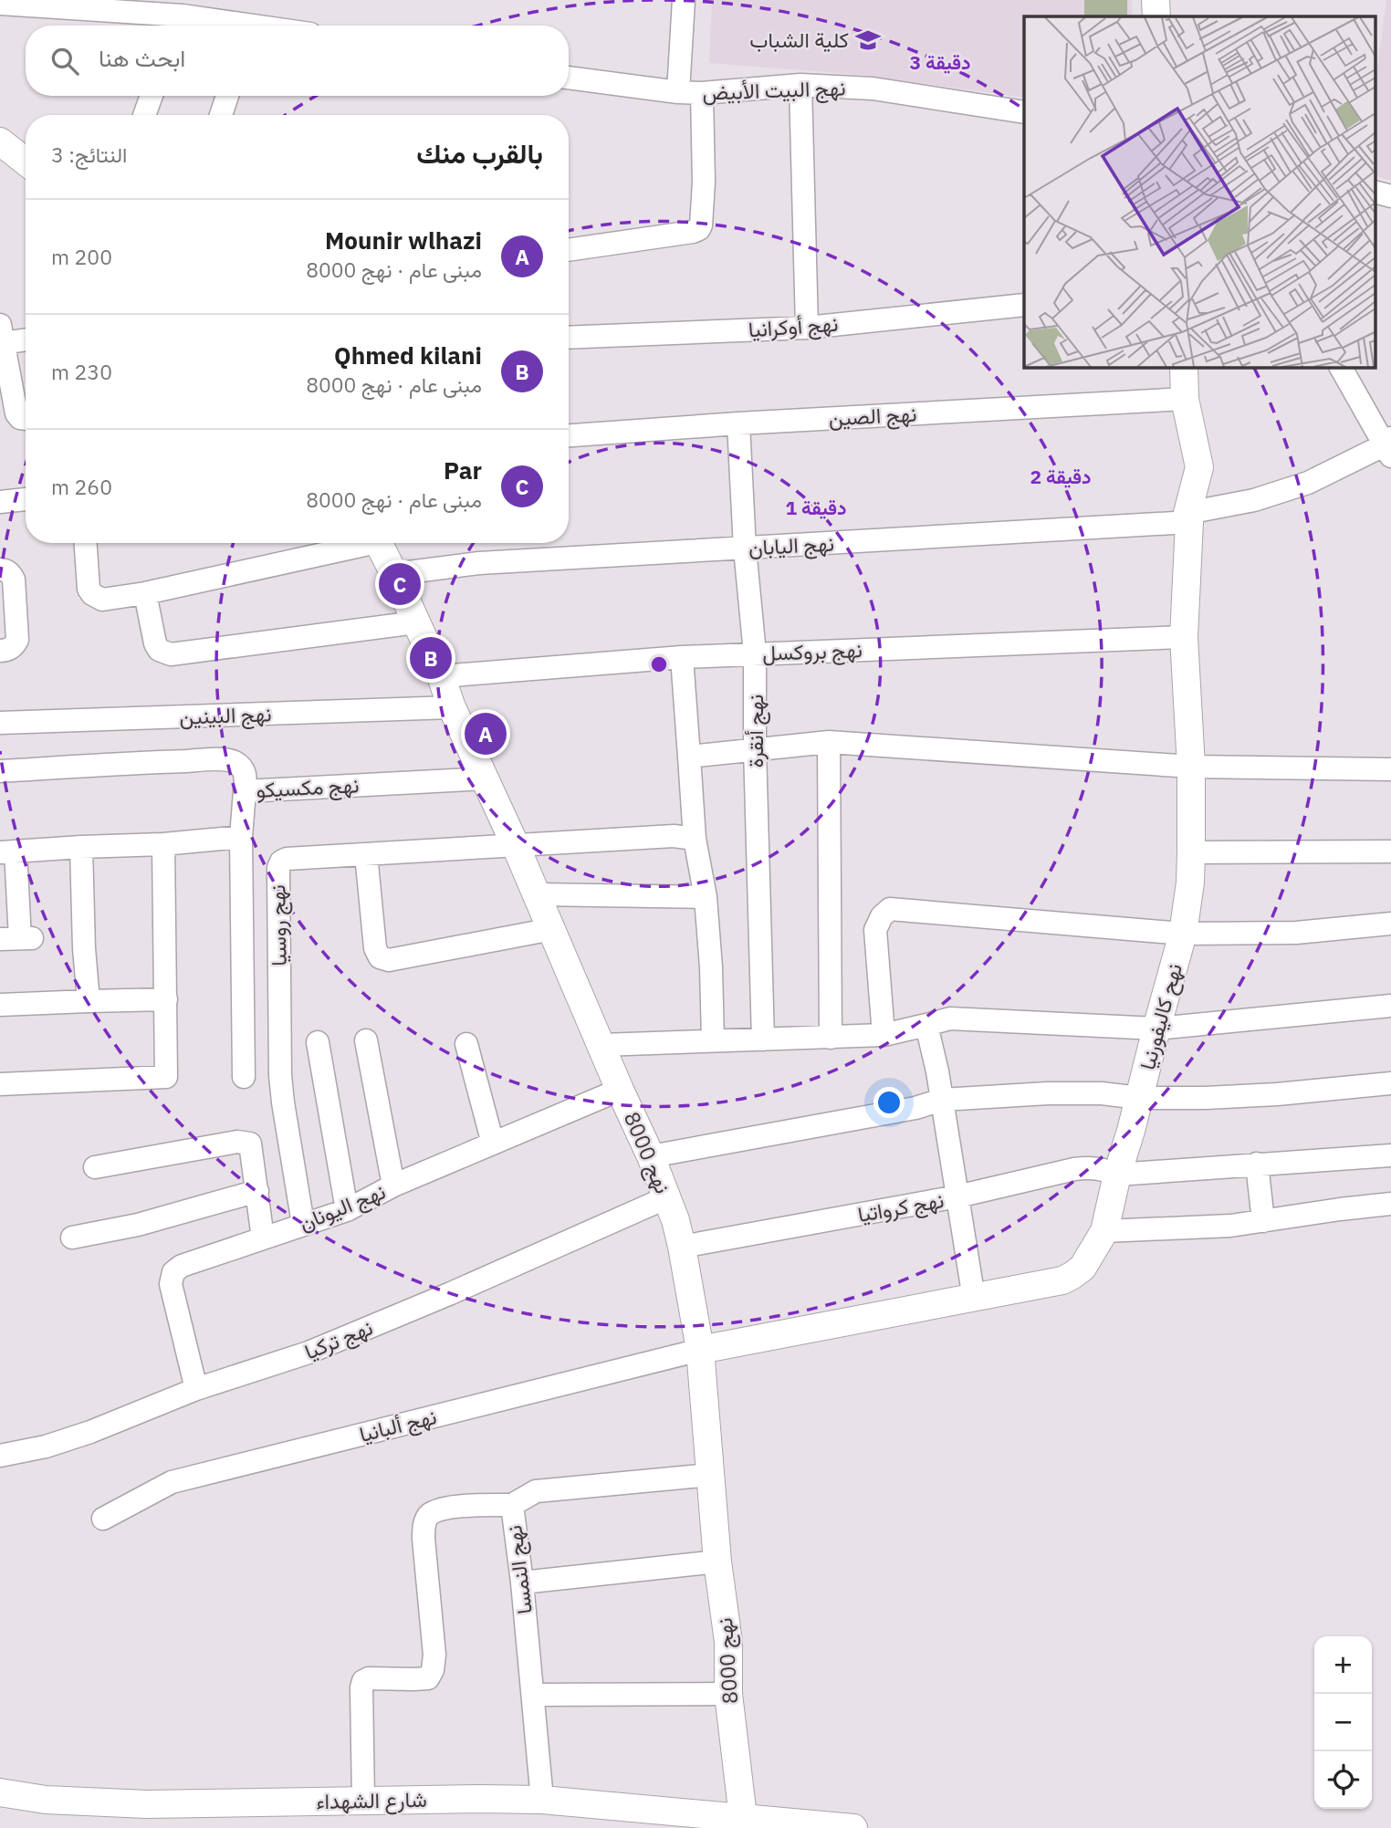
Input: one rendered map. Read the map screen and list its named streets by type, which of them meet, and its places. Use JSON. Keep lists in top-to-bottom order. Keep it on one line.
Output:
{"streets":{"street":["نهج البيت الأبيض","نهج أوكرانيا","نهج الصين","نهج اليابان","نهج بروكسل","نهج البينين","نهج أنقرة","نهج مكسيكو","نهج روسيا","نهح كاليفورنيا","نهج 8000","نهج اليونان","نهج كرواتيا","نهج تركيا","نهج ألبانيا","نهج النمسا","شارع الشهداء"]},"crossings":[["نهج الصين","نهج أنقرة"],["نهج الصين","نهح كاليفورنيا"],["نهج اليابان","نهج أنقرة"],["نهج اليابان","نهح كاليفورنيا"],["نهج اليابان","نهج 8000"],["نهج بروكسل","نهج أنقرة"],["نهج بروكسل","نهح كاليفورنيا"],["نهج بروكسل","نهج 8000"],["نهج البينين","نهج 8000"],["نهج مكسيكو","نهج 8000"],["نهج روسيا","نهج 8000"],["نهج روسيا","نهج اليونان"],["نهح كاليفورنيا","نهج 8000"],["نهح كاليفورنيا","نهج كرواتيا"],["نهح كاليفورنيا","نهج ألبانيا"],["نهج 8000","نهج اليونان"],["نهج 8000","نهج كرواتيا"],["نهج 8000","نهج تركيا"],["نهج 8000","نهج ألبانيا"],["نهج 8000","نهج النمسا"],["نهج 8000","شارع الشهداء"],["نهج اليونان","نهج تركيا"],["نهج النمسا","شارع الشهداء"]],"places":{"school or university":["كلية الشباب"]},"page":{"search":"ابحث هنا","heading":["بالقرب منك","النتائج: 3"],"list":[{"mark":"A","name":"Mounir wlhazi","note":"مبنى عام · نهج 8000","value":"200 m"},{"mark":"B","name":"Qhmed kilani","note":"مبنى عام · نهج 8000","value":"230 m"},{"mark":"C","name":"Par","note":"مبنى عام · نهج 8000","value":"260 m"}],"pins":["C","B","A"],"map_buttons":["+","−"]},"rings":["3 دقيقة","2 دقيقة","1 دقيقة"]}
